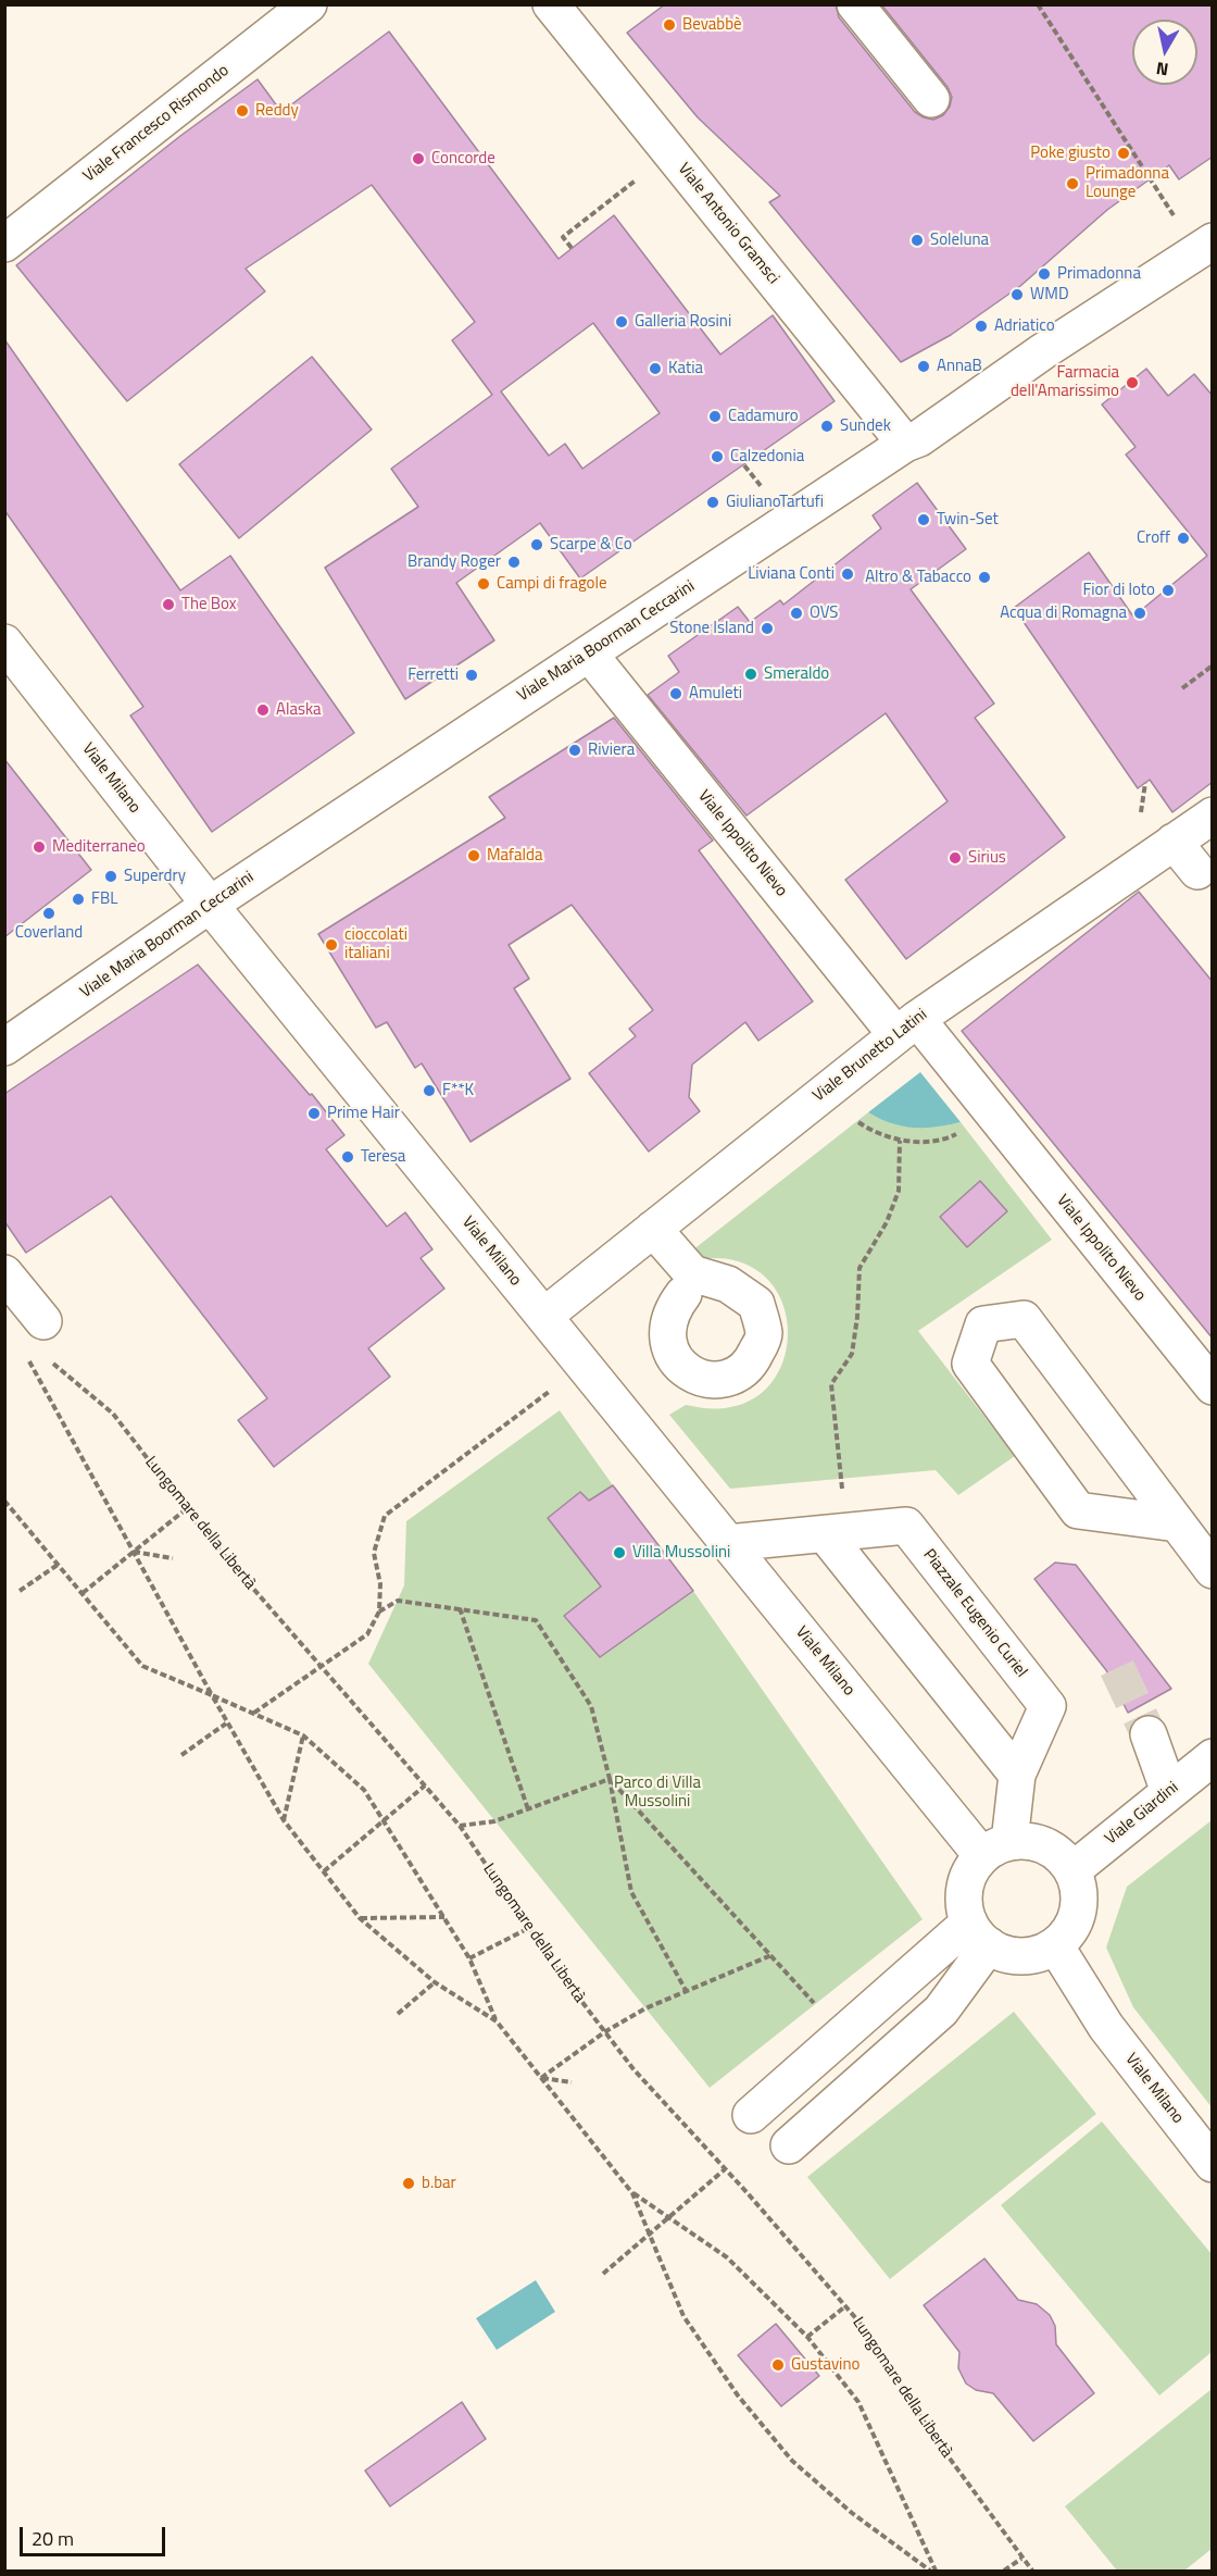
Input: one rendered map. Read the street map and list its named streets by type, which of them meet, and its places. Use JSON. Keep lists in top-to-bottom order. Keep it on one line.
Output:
{"streets":{"street":["Viale Francesco Rismondo","Viale Antonio Gramsci","Viale Maria Boorman Ceccarini","Viale Milano","Viale Ippolito Nievo","Viale Brunetto Latini","Piazzale Eugenio Curiel","Viale Giardini"],"path":["Lungomare della Libertà"]},"crossings":[["Viale Antonio Gramsci","Viale Maria Boorman Ceccarini"],["Viale Maria Boorman Ceccarini","Viale Milano"],["Viale Maria Boorman Ceccarini","Viale Ippolito Nievo"],["Viale Milano","Viale Brunetto Latini"],["Viale Milano","Piazzale Eugenio Curiel"],["Viale Milano","Viale Giardini"],["Viale Ippolito Nievo","Viale Brunetto Latini"],["Piazzale Eugenio Curiel","Viale Giardini"]],"parks":["Parco di Villa Mussolini"],"places":["Bevabbè","Reddy","Poke giusto","Concorde","Primadonna Lounge","Soleluna","Primadonna","WMD","Galleria Rosini","Adriatico","AnnaB","Katia","Farmacia dell'Amarissimo","Cadamuro","Sundek","Calzedonia","GiulianoTartufi","Twin-Set","Croff","Scarpe & Co","Brandy Roger","Liviana Conti","Altro & Tabacco","Campi di fragole","Fior di loto","The Box","OVS","Acqua di Romagna","Stone Island","Smeraldo","Ferretti","Amuleti","Alaska","Riviera","Mediterraneo","Mafalda","Sirius","Superdry","FBL","Coverland","cioccolati italiani","F**K","Prime Hair","Teresa","Villa Mussolini","b.bar","Gustavino"],"scale_bar":"20 m","north":"bottom"}
